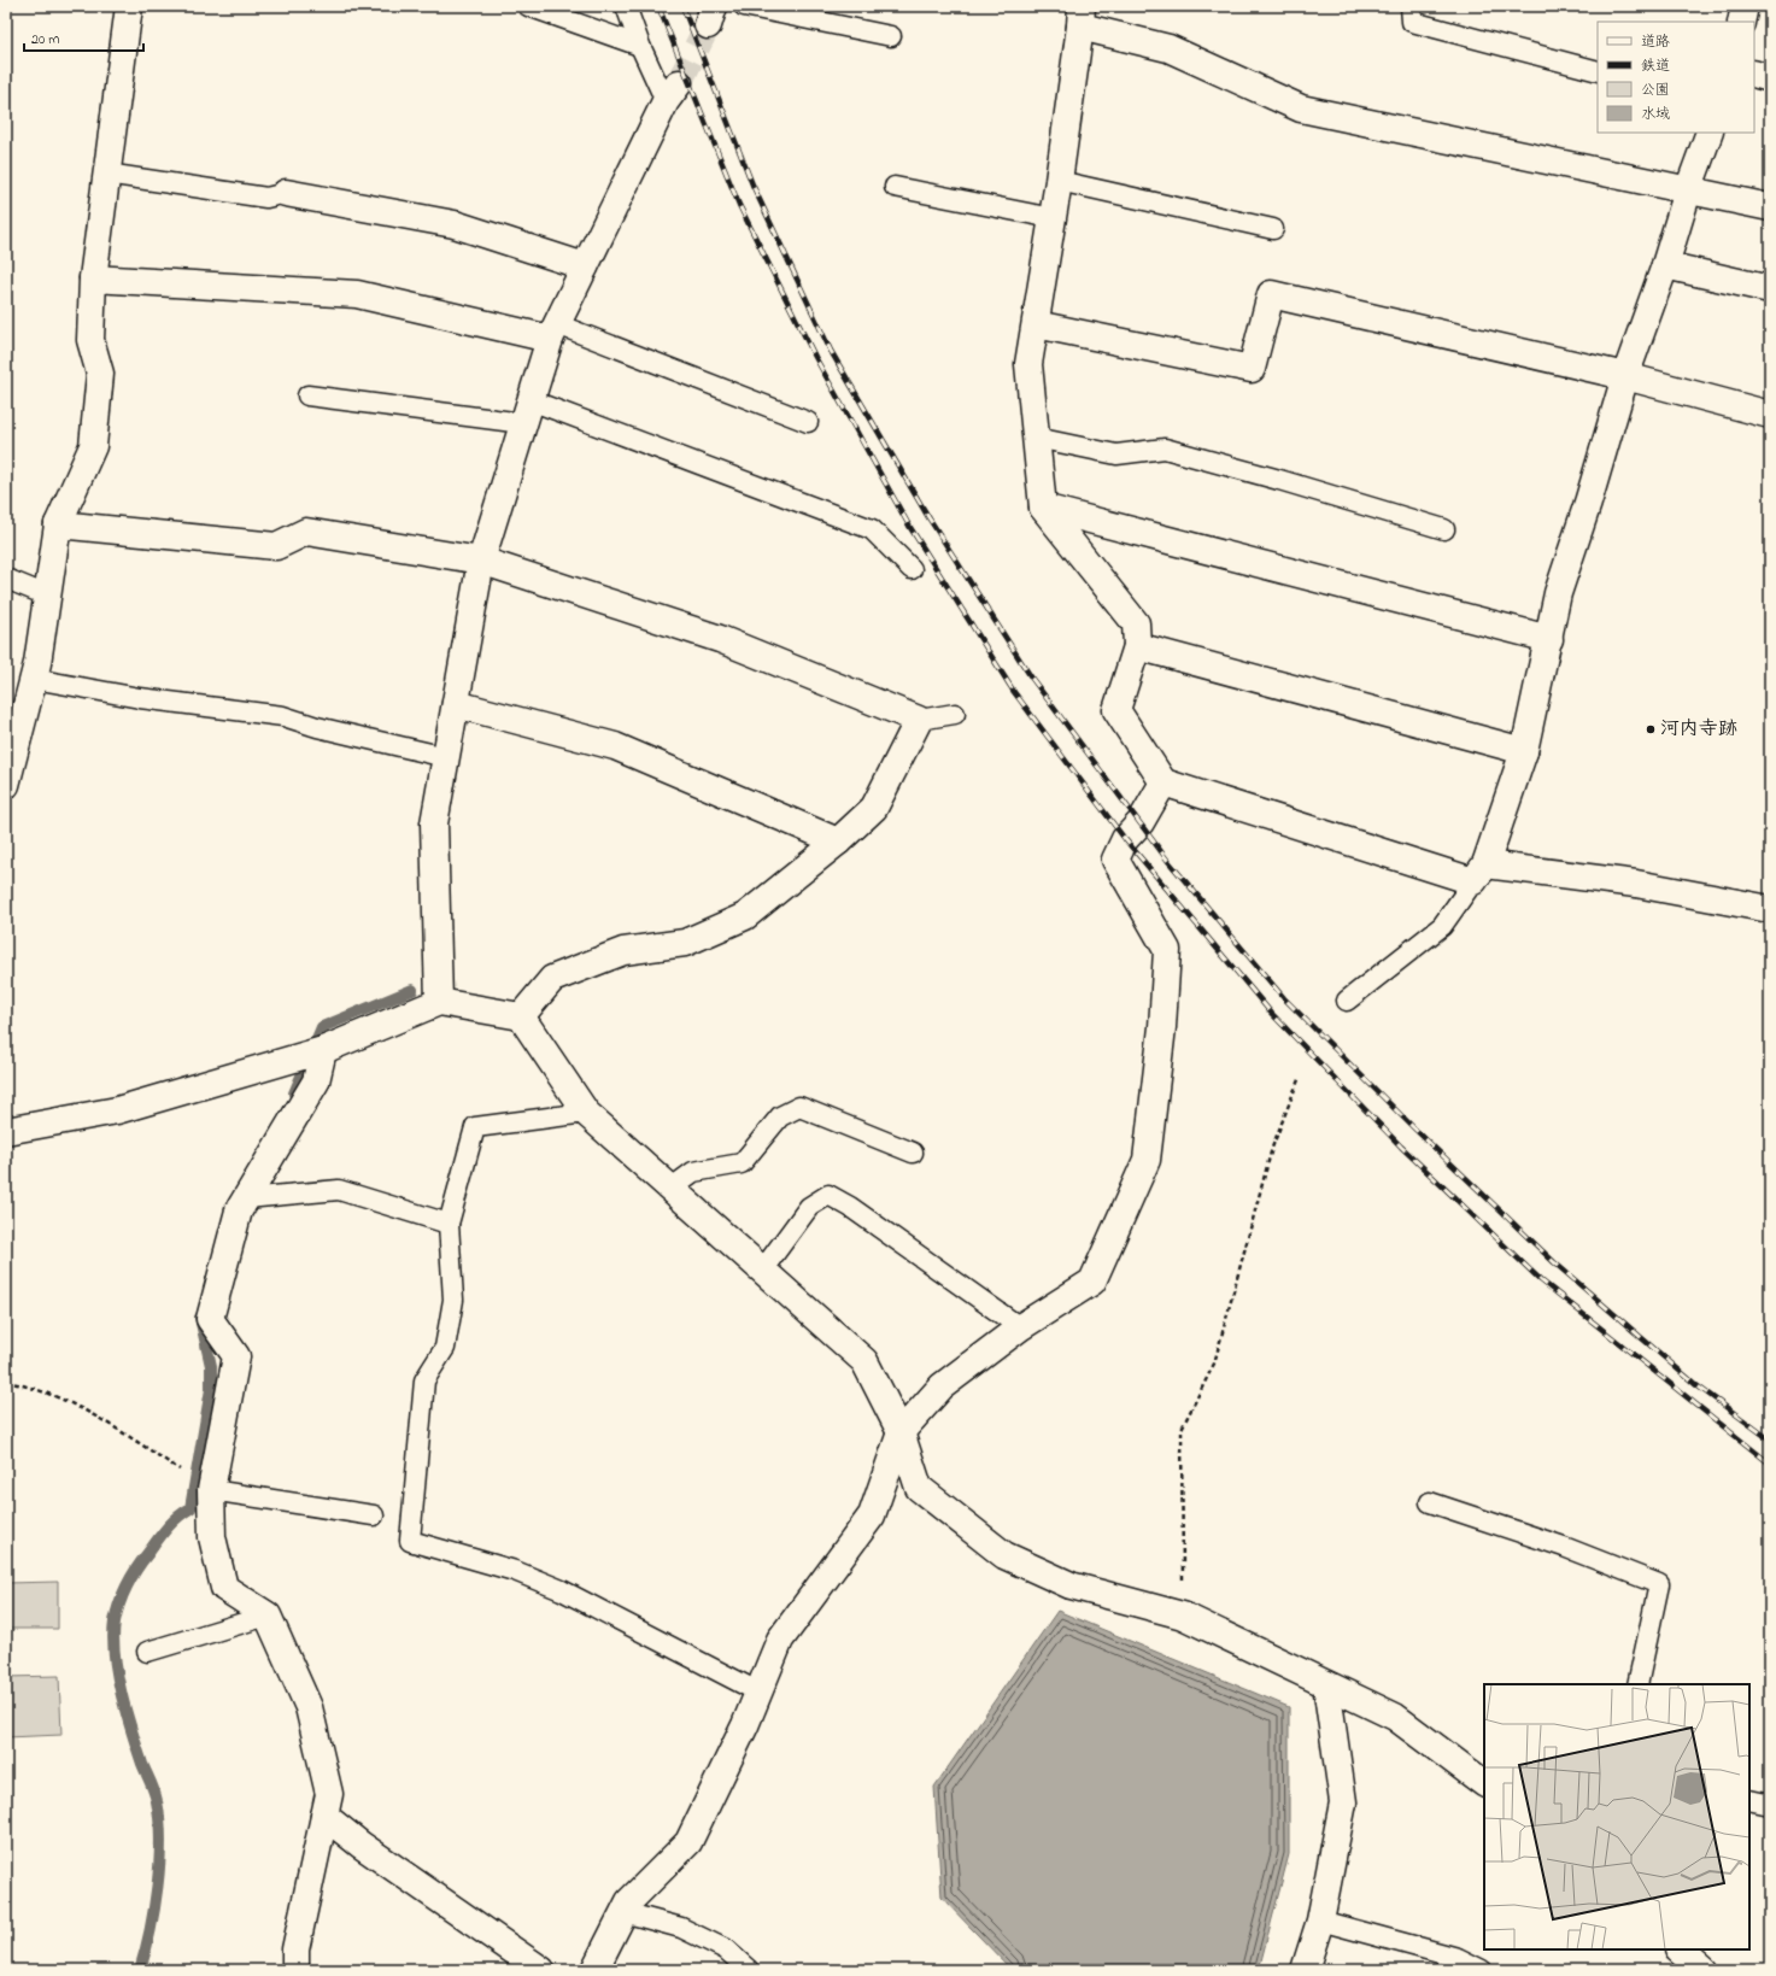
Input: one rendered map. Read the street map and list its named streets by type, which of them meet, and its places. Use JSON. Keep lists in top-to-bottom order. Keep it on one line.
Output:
{"places":["河内寺跡"],"legend":["道路","鉄道","公園","水域"],"scale_bar":"20 m"}
